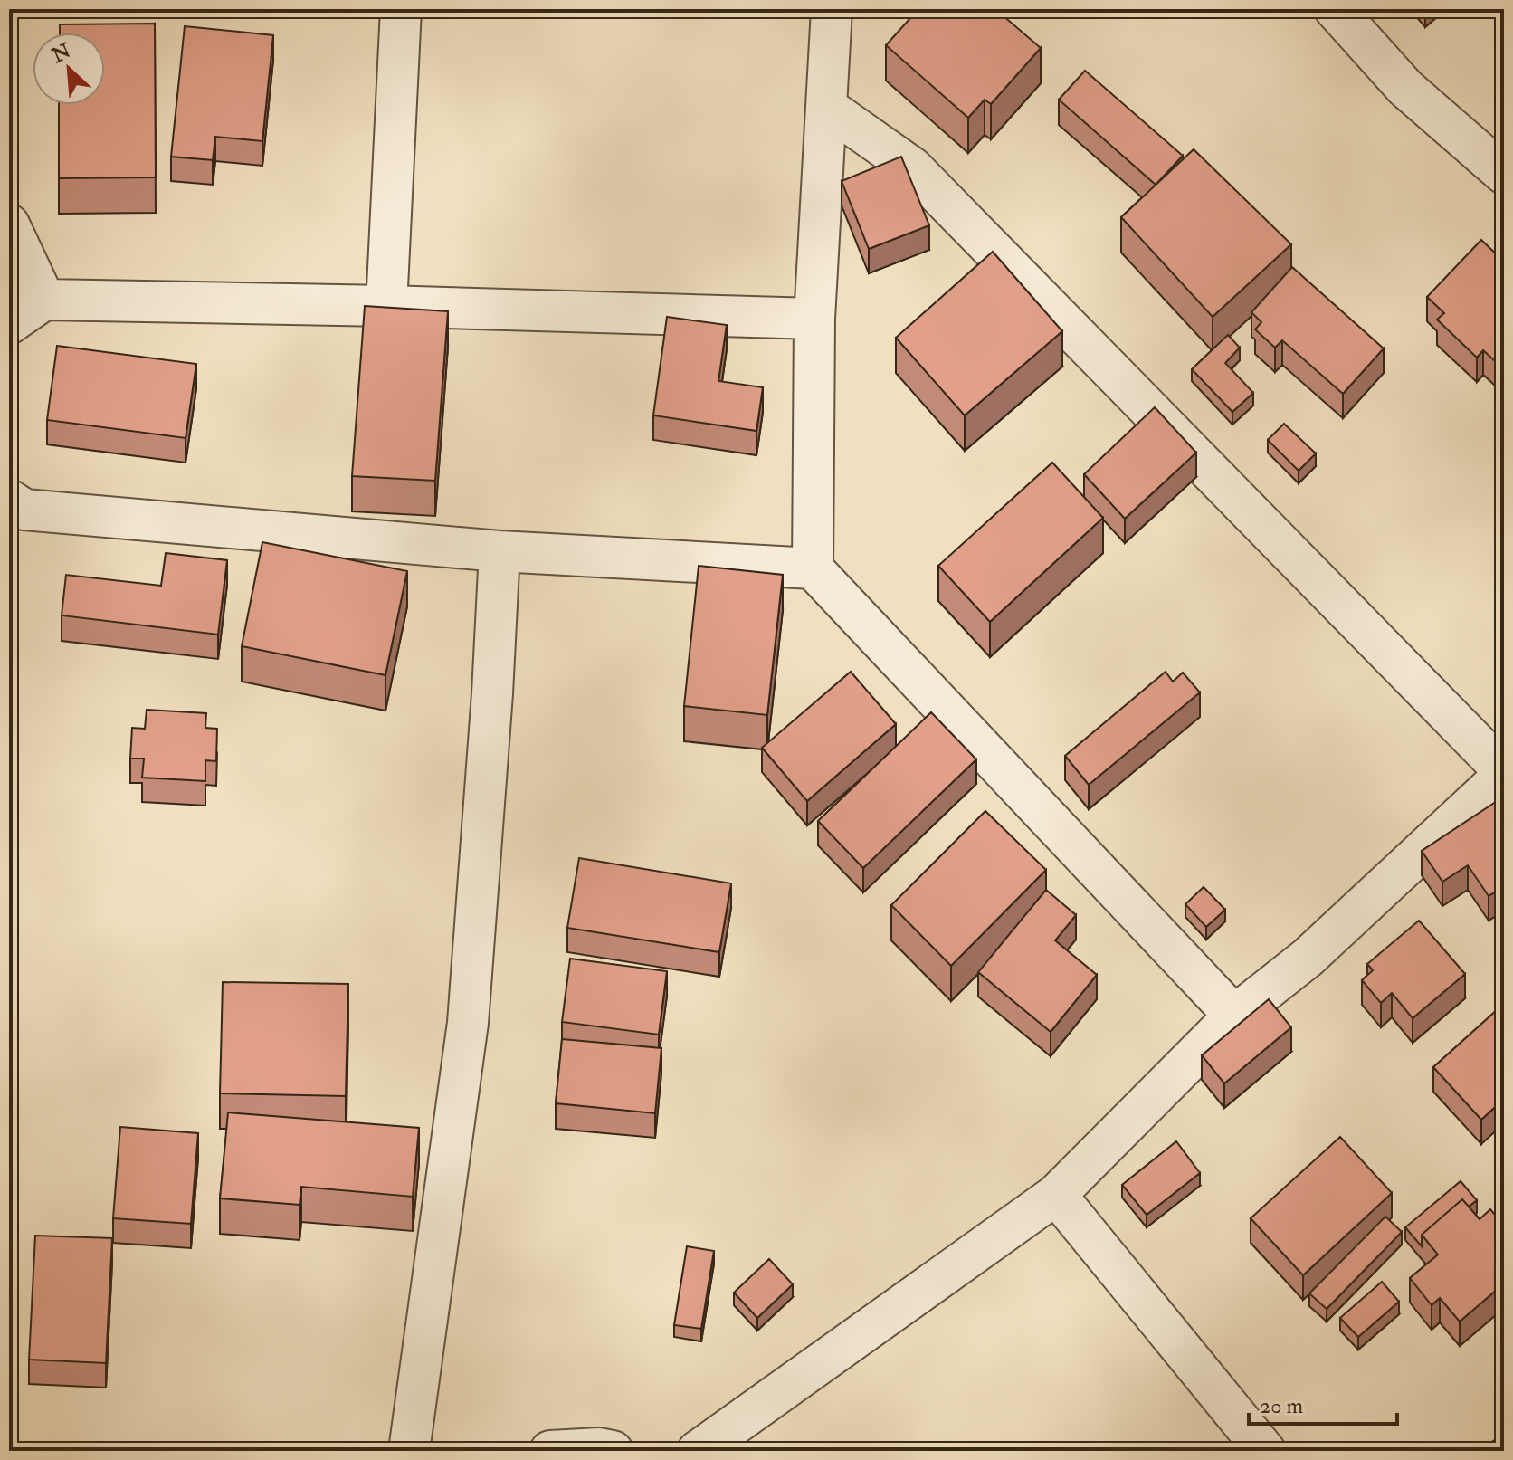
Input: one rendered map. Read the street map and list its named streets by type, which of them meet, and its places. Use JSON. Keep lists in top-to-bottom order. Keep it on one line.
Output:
{"scale_bar":"20 m","north":"top left"}
